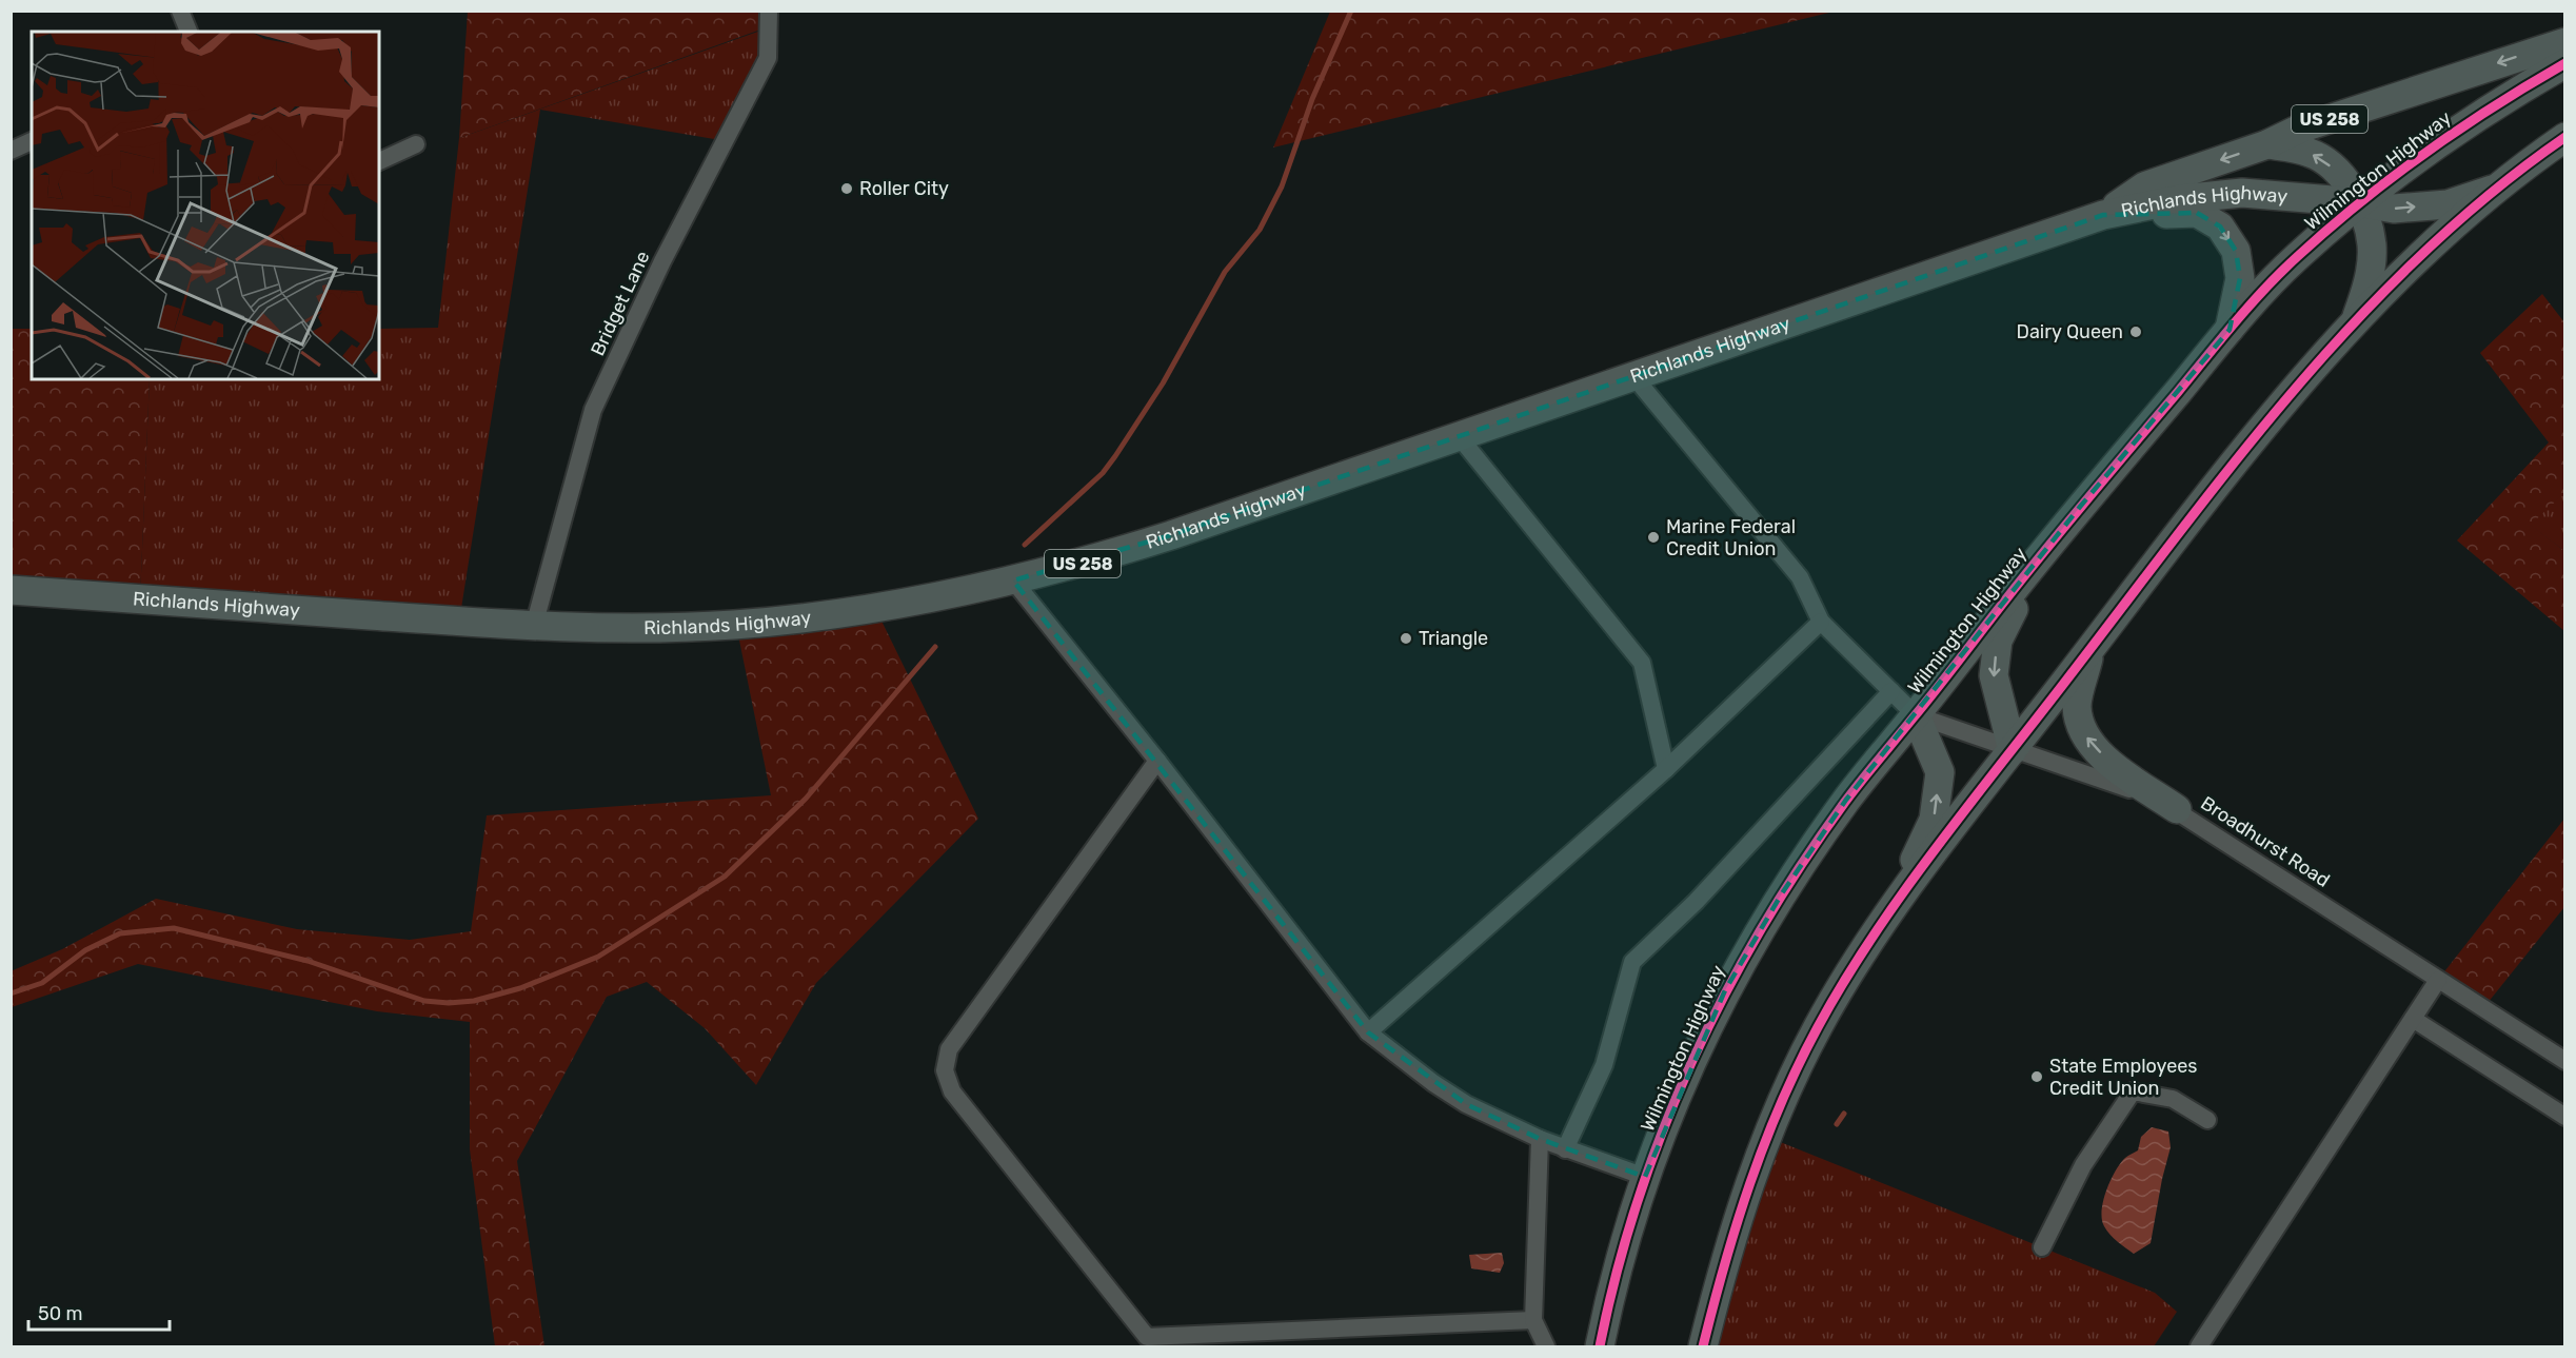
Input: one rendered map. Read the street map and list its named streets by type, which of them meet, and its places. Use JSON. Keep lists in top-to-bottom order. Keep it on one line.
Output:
{"streets":{"main road":["US 258","Wilmington Highway","Richlands Highway"],"street":["Bridget Lane","Broadhurst Road"]},"crossings":[["Wilmington Highway","Richlands Highway"],["Wilmington Highway","Broadhurst Road"],["Richlands Highway","Bridget Lane"]],"places":["Roller City","Dairy Queen","Marine Federal Credit Union","Triangle","State Employees Credit Union"],"scale_bar":"50 m"}
